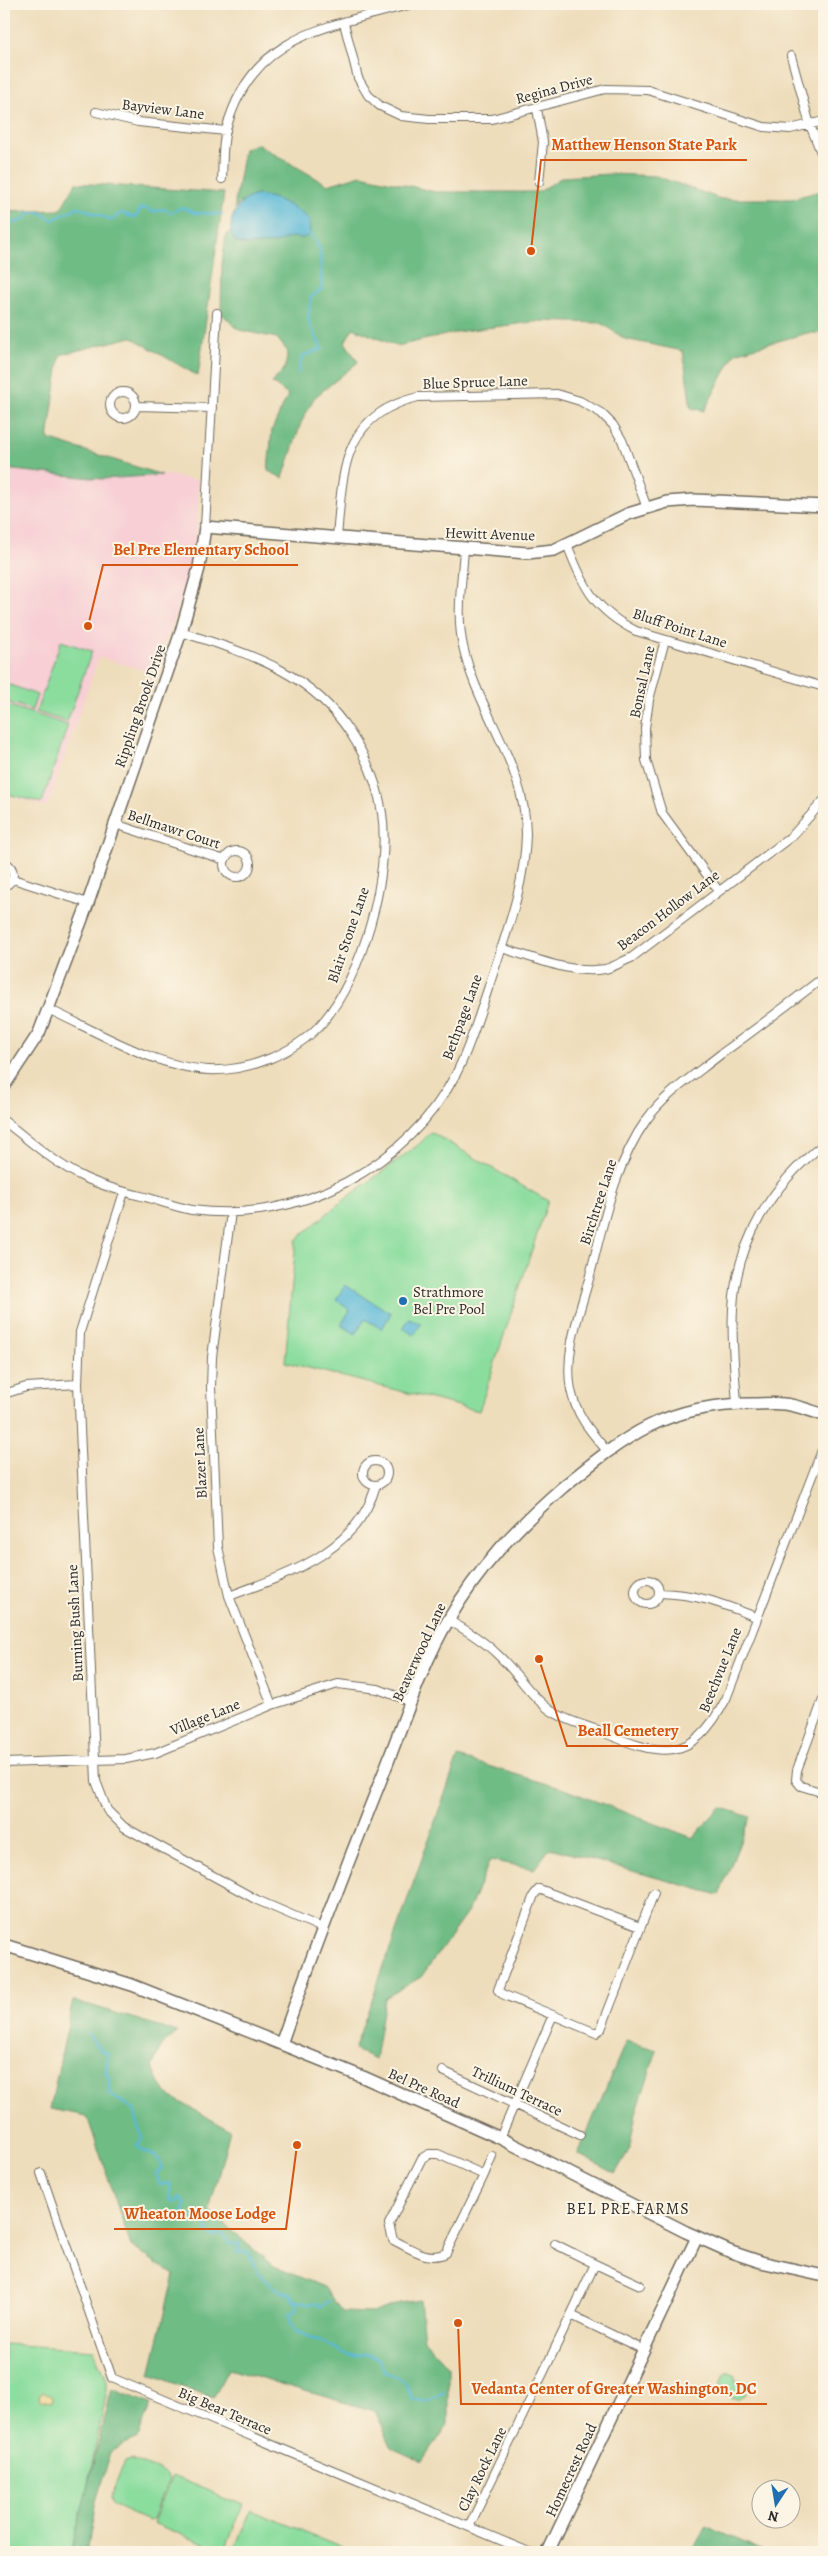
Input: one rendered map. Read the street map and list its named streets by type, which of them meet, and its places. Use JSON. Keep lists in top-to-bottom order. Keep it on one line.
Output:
{"streets":{"street":["Regina Drive","Bayview Lane","Blue Spruce Lane","Hewitt Avenue","Bluff Point Lane","Bonsal Lane","Rippling Brook Drive","Bellmawr Court","Beacon Hollow Lane","Blair Stone Lane","Bethpage Lane","Birchtree Lane","Blazer Lane","Burning Bush Lane","Beaverwood Lane","Beechvue Lane","Village Lane","Bel Pre Road","Trillium Terrace","Big Bear Terrace","Clay Rock Lane","Homecrest Road"]},"crossings":[["Blue Spruce Lane","Hewitt Avenue"],["Hewitt Avenue","Bluff Point Lane"],["Hewitt Avenue","Rippling Brook Drive"],["Hewitt Avenue","Bethpage Lane"],["Bluff Point Lane","Bonsal Lane"],["Bonsal Lane","Beacon Hollow Lane"],["Rippling Brook Drive","Bellmawr Court"],["Rippling Brook Drive","Blair Stone Lane"],["Beacon Hollow Lane","Bethpage Lane"],["Bethpage Lane","Blazer Lane"],["Bethpage Lane","Burning Bush Lane"],["Birchtree Lane","Beaverwood Lane"],["Blazer Lane","Village Lane"],["Burning Bush Lane","Beaverwood Lane"],["Burning Bush Lane","Village Lane"],["Beaverwood Lane","Beechvue Lane"],["Beaverwood Lane","Village Lane"],["Beaverwood Lane","Bel Pre Road"],["Bel Pre Road","Homecrest Road"],["Big Bear Terrace","Clay Rock Lane"]],"districts":["BEL PRE FARMS"],"places":["Matthew Henson State Park","Bel Pre Elementary School","Strathmore Bel Pre Pool","Beall Cemetery","Wheaton Moose Lodge","Vedanta Center of Greater Washington, DC"],"north":"bottom"}
